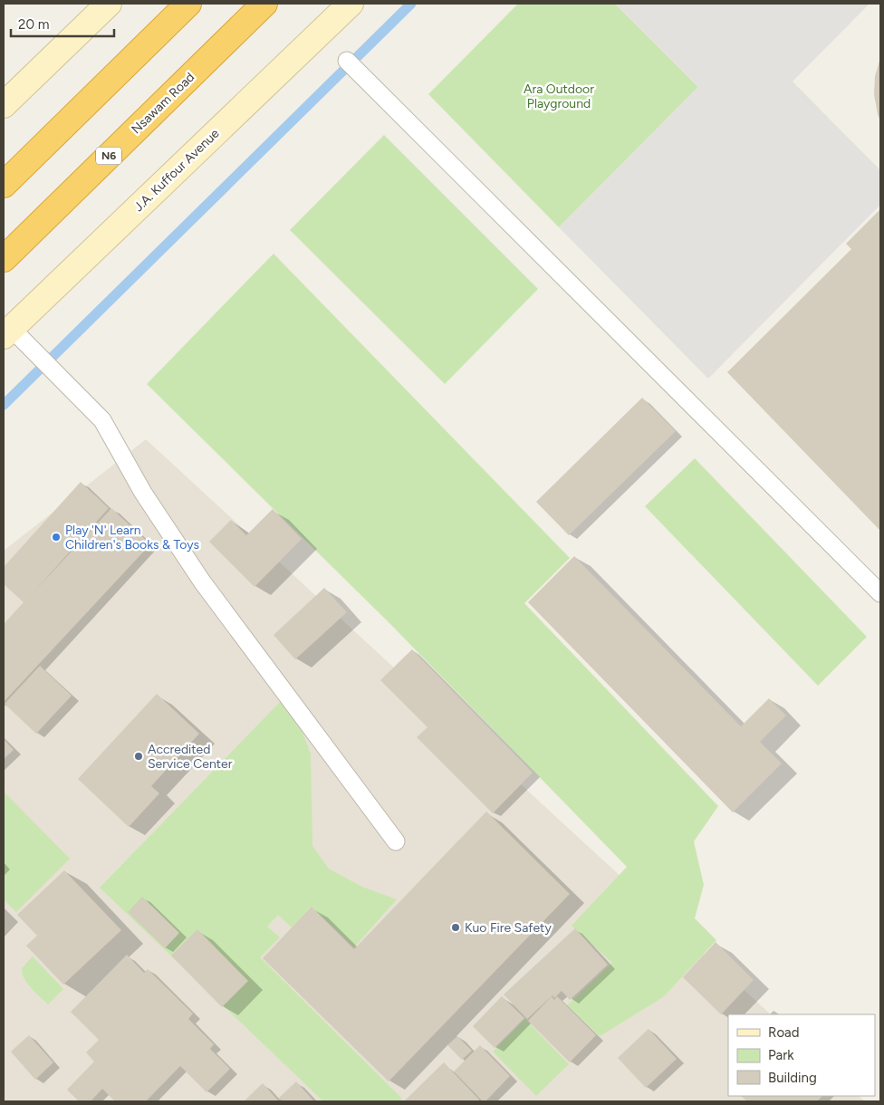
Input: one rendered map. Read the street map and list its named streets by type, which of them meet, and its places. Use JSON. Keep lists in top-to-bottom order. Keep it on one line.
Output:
{"streets":{"highway":["Nsawam Road","N6"],"main road":["J.A. Kuffour Avenue"]},"parks":["Ara Outdoor Playground"],"places":["Play 'N' Learn Children's Books & Toys","Accredited Service Center","Kuo Fire Safety"],"legend":["Road","Park","Building"],"scale_bar":"20 m"}
